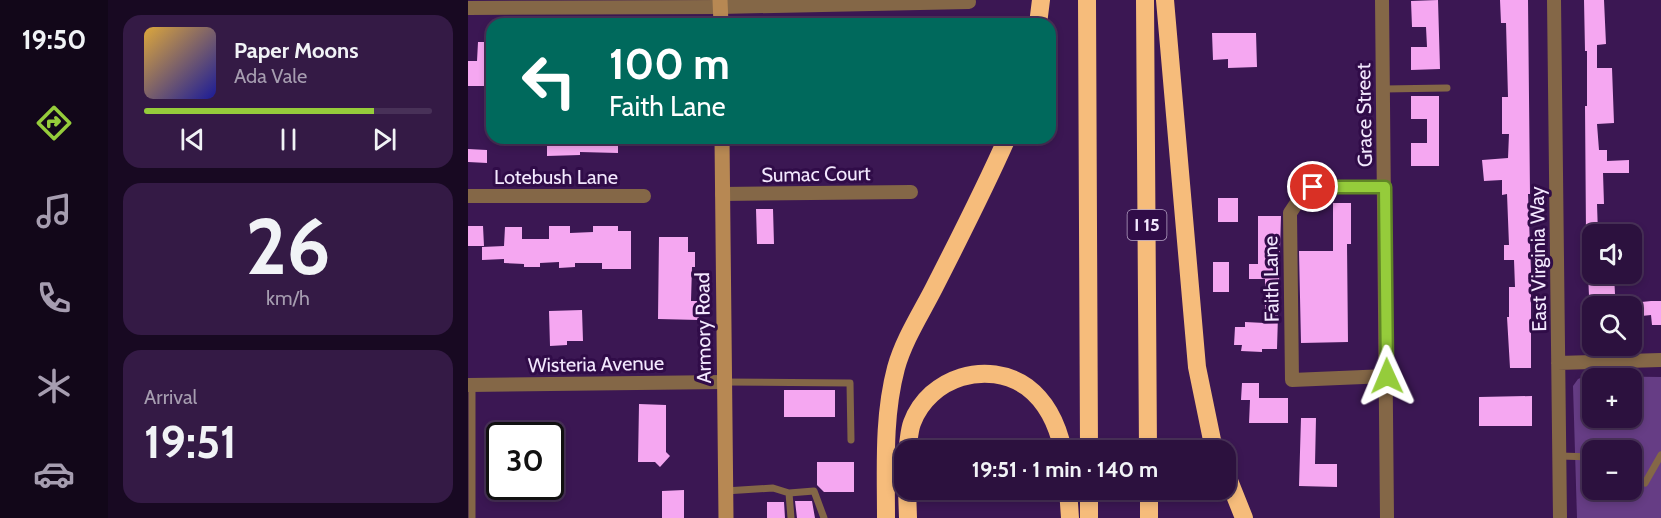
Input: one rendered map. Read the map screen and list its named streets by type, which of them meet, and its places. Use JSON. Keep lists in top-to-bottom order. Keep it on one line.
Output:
{"streets":{"highway":["I 15"],"street":["Grace Street","Sumac Court","Lotebush Lane","East Virginia Way","Faith Lane","Armory Road","Wisteria Avenue"]},"crossings":[["Grace Street","Faith Lane"],["Sumac Court","Armory Road"],["Armory Road","Wisteria Avenue"]],"page":{"tabs":"19:50","turn":["100 m","Faith Lane"],"song":["Paper Moons","Ada Vale"],"tile":[["26","km/h"],["Arrival","19:51"]],"map_buttons":["+","−"],"limit":"30","trip":"19:51 · 1 min · 140 m"}}
